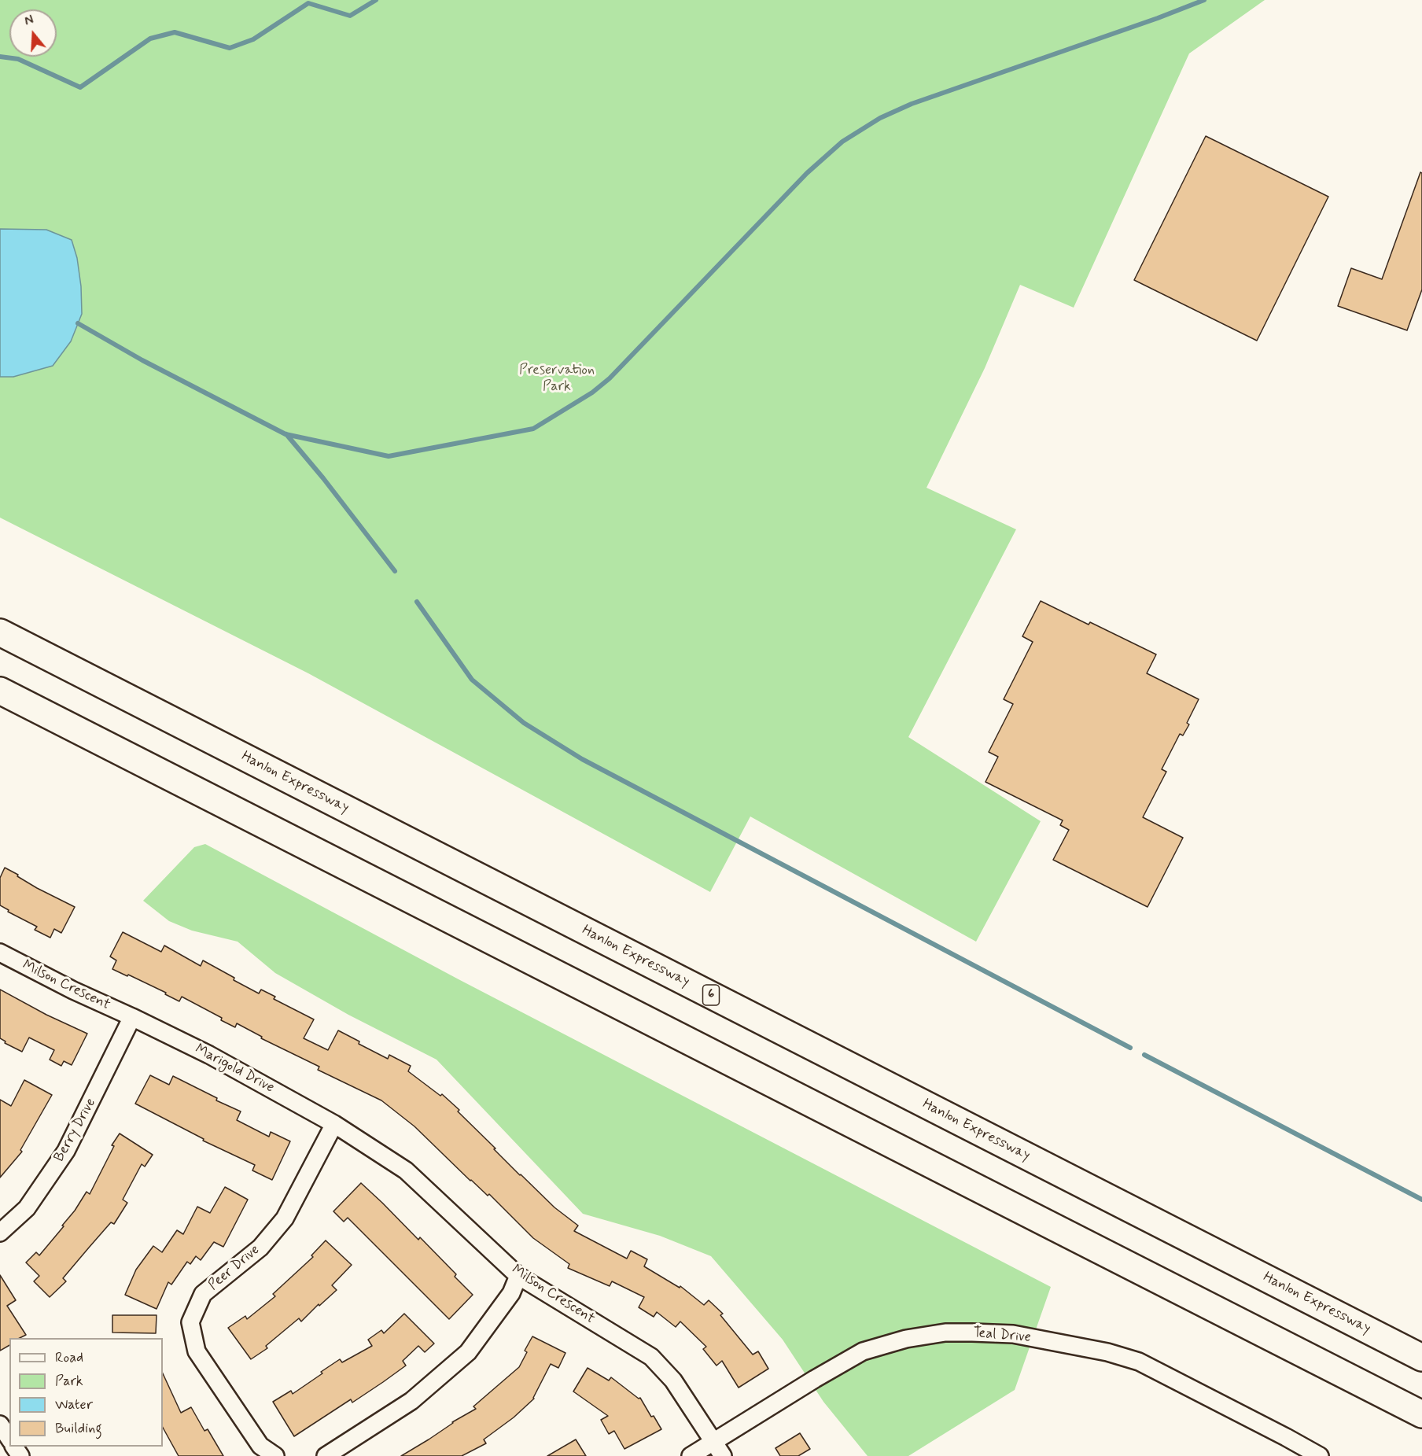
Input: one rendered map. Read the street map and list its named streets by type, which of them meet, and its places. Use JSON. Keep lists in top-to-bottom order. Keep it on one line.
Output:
{"streets":{"highway":["Hanlon Expressway","6"],"street":["Milson Crescent","Marigold Drive","Berry Drive","Peer Drive","Teal Drive"]},"crossings":[["Milson Crescent","Marigold Drive"],["Milson Crescent","Berry Drive"],["Milson Crescent","Peer Drive"],["Milson Crescent","Teal Drive"],["Marigold Drive","Berry Drive"],["Marigold Drive","Peer Drive"]],"parks":["Preservation Park"],"legend":["Road","Park","Water","Building"],"north":"top"}
